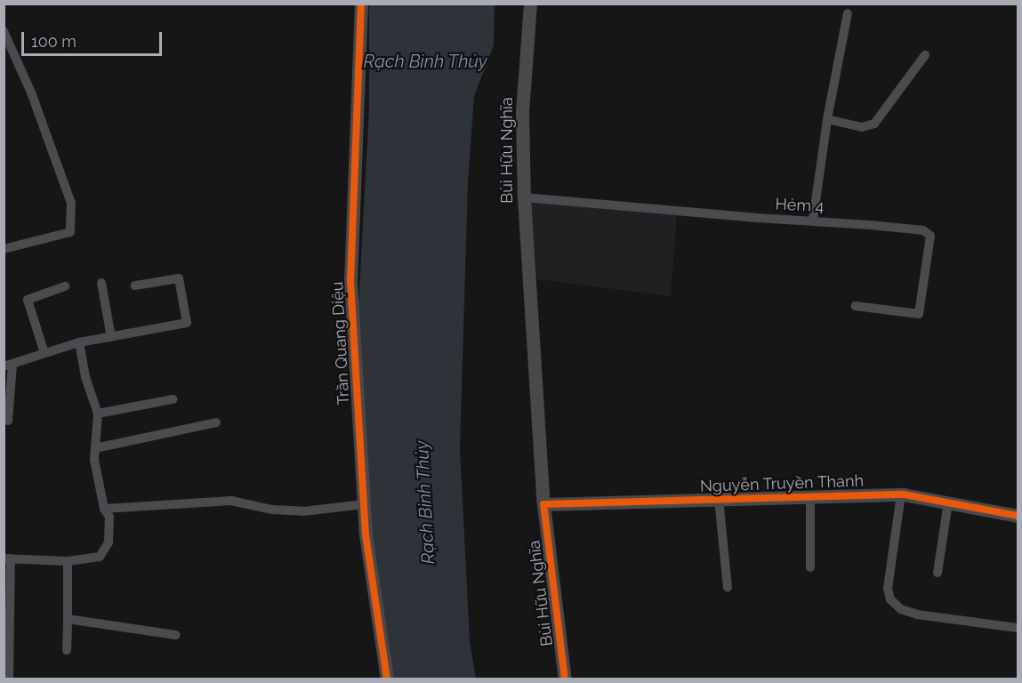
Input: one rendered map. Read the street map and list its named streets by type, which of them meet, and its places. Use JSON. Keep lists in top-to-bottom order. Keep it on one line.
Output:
{"streets":{"street":["Bùi Hữu Nghĩa","Hẻm 4","Trần Quang Diệu","Nguyễn Truyền Thanh"]},"crossings":[["Bùi Hữu Nghĩa","Hẻm 4"],["Bùi Hữu Nghĩa","Nguyễn Truyền Thanh"]],"water":["Rạch Bình Thủy"],"scale_bar":"100 m"}
